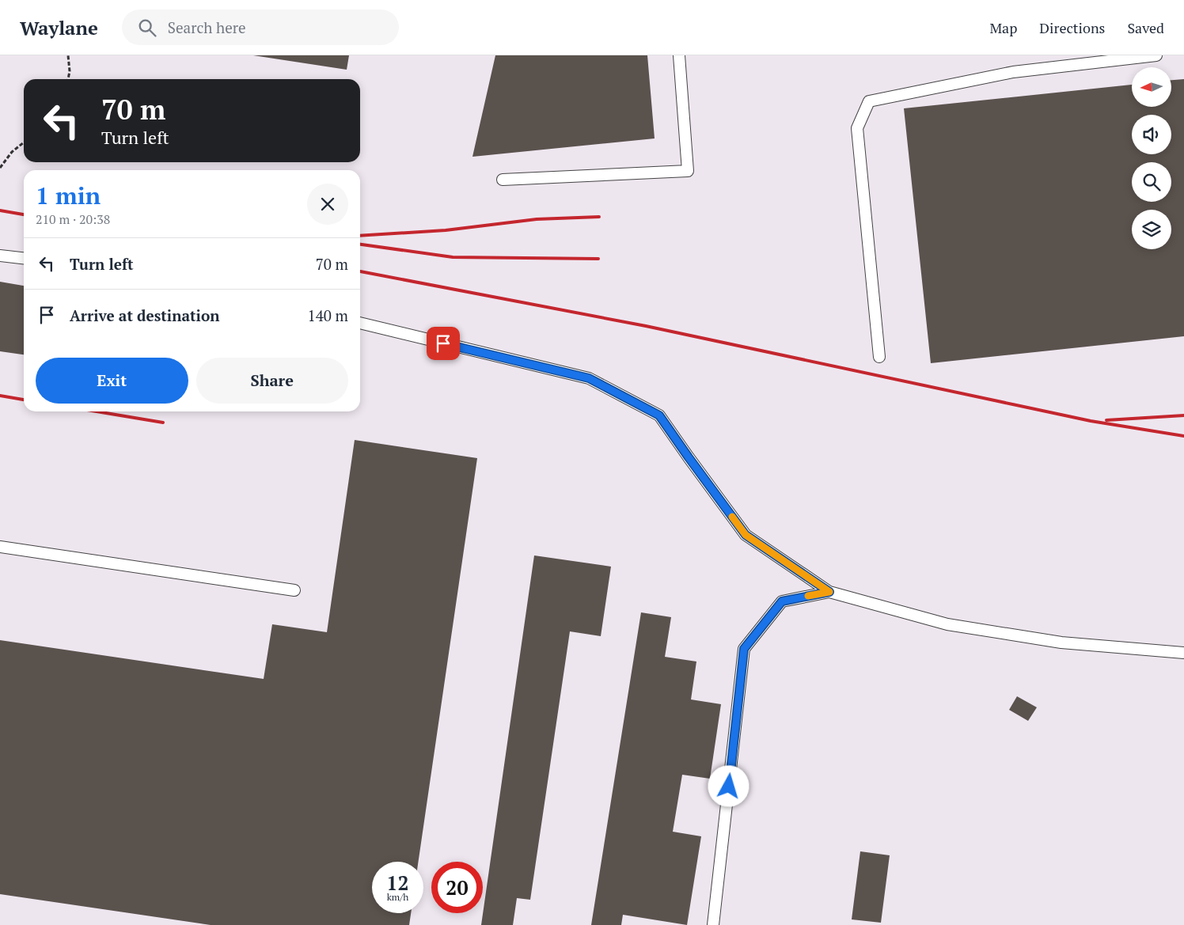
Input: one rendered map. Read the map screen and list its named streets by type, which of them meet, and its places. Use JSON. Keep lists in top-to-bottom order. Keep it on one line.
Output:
{"north":"left","page":{"header":"Waylane","search":"Search here","nav":["Map","Directions","Saved"],"turn":["70 m","Turn left"],"heading":["1 min","210 m · 20:38"],"list":[{"name":"Turn left","value":"70 m"},{"name":"Arrive at destination","value":"140 m"}],"buttons":["Exit","Share"],"speed":"12 km/h","limit":"20"}}
